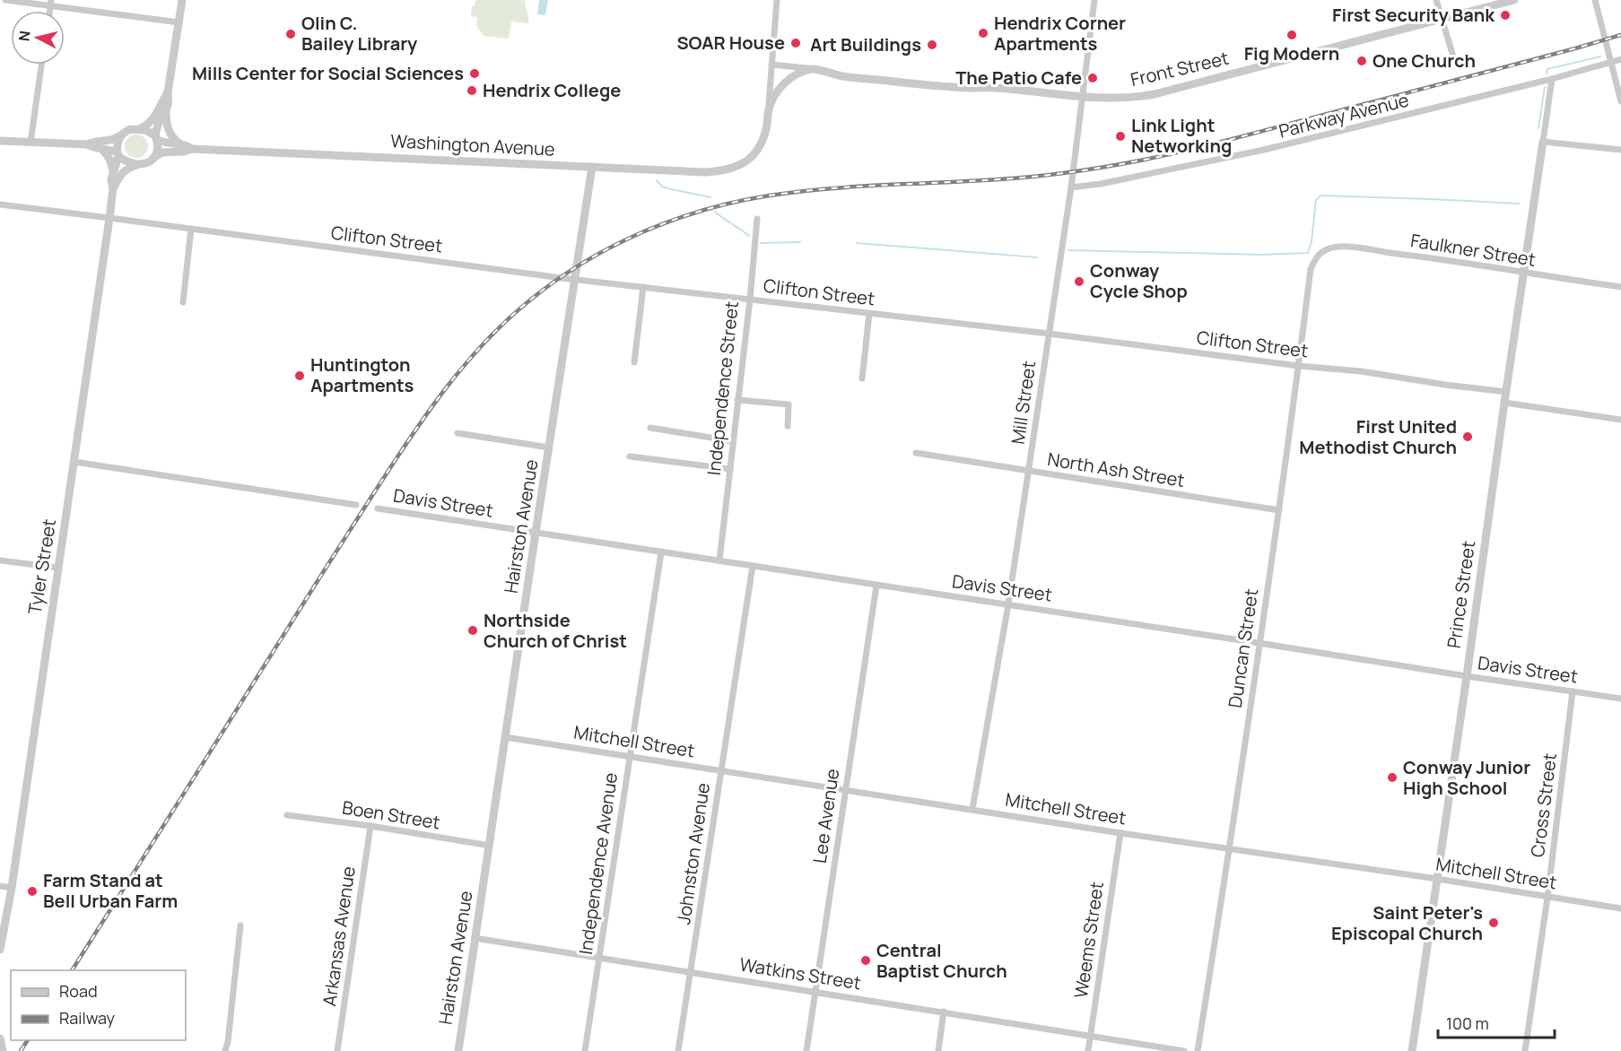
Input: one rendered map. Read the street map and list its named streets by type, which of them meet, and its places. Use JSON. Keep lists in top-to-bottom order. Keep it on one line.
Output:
{"streets":{"street":["Front Street","Parkway Avenue","Washington Avenue","Clifton Street","Faulkner Street","Independence Street","Mill Street","North Ash Street","Davis Street","Hairston Avenue","Tyler Street","Prince Street","Duncan Street","Mitchell Street","Cross Street","Boen Street","Lee Avenue","Johnston Avenue","Independence Avenue","Arkansas Avenue","Weems Street","Watkins Street"]},"crossings":[["Front Street","Mill Street"],["Parkway Avenue","Mill Street"],["Washington Avenue","Hairston Avenue"],["Washington Avenue","Tyler Street"],["Clifton Street","Independence Street"],["Clifton Street","Mill Street"],["Clifton Street","Hairston Avenue"],["Clifton Street","Tyler Street"],["Clifton Street","Prince Street"],["Clifton Street","Duncan Street"],["Faulkner Street","Prince Street"],["Faulkner Street","Duncan Street"],["Independence Street","Davis Street"],["Mill Street","North Ash Street"],["Mill Street","Davis Street"],["Mill Street","Mitchell Street"],["North Ash Street","Duncan Street"],["Davis Street","Hairston Avenue"],["Davis Street","Prince Street"],["Davis Street","Duncan Street"],["Davis Street","Cross Street"],["Davis Street","Lee Avenue"],["Davis Street","Johnston Avenue"],["Davis Street","Independence Avenue"],["Hairston Avenue","Mitchell Street"],["Hairston Avenue","Boen Street"],["Hairston Avenue","Watkins Street"],["Prince Street","Mitchell Street"],["Duncan Street","Mitchell Street"],["Mitchell Street","Cross Street"],["Mitchell Street","Lee Avenue"],["Mitchell Street","Johnston Avenue"],["Mitchell Street","Independence Avenue"],["Mitchell Street","Weems Street"],["Boen Street","Arkansas Avenue"],["Lee Avenue","Watkins Street"],["Johnston Avenue","Watkins Street"],["Independence Avenue","Watkins Street"],["Weems Street","Watkins Street"]],"places":["First Security Bank","Hendrix Corner Apartments","Olin C. Bailey Library","Fig Modern","SOAR House","Art Buildings","One Church","Mills Center for Social Sciences","The Patio Cafe","Hendrix College","Link Light Networking","Conway Cycle Shop","Huntington Apartments","First United Methodist Church","Northside Church of Christ","Conway Junior High School","Farm Stand at Bell Urban Farm","Saint Peter's Episcopal Church","Central Baptist Church"],"legend":["Road","Railway"],"scale_bar":"100 m","north":"left"}
